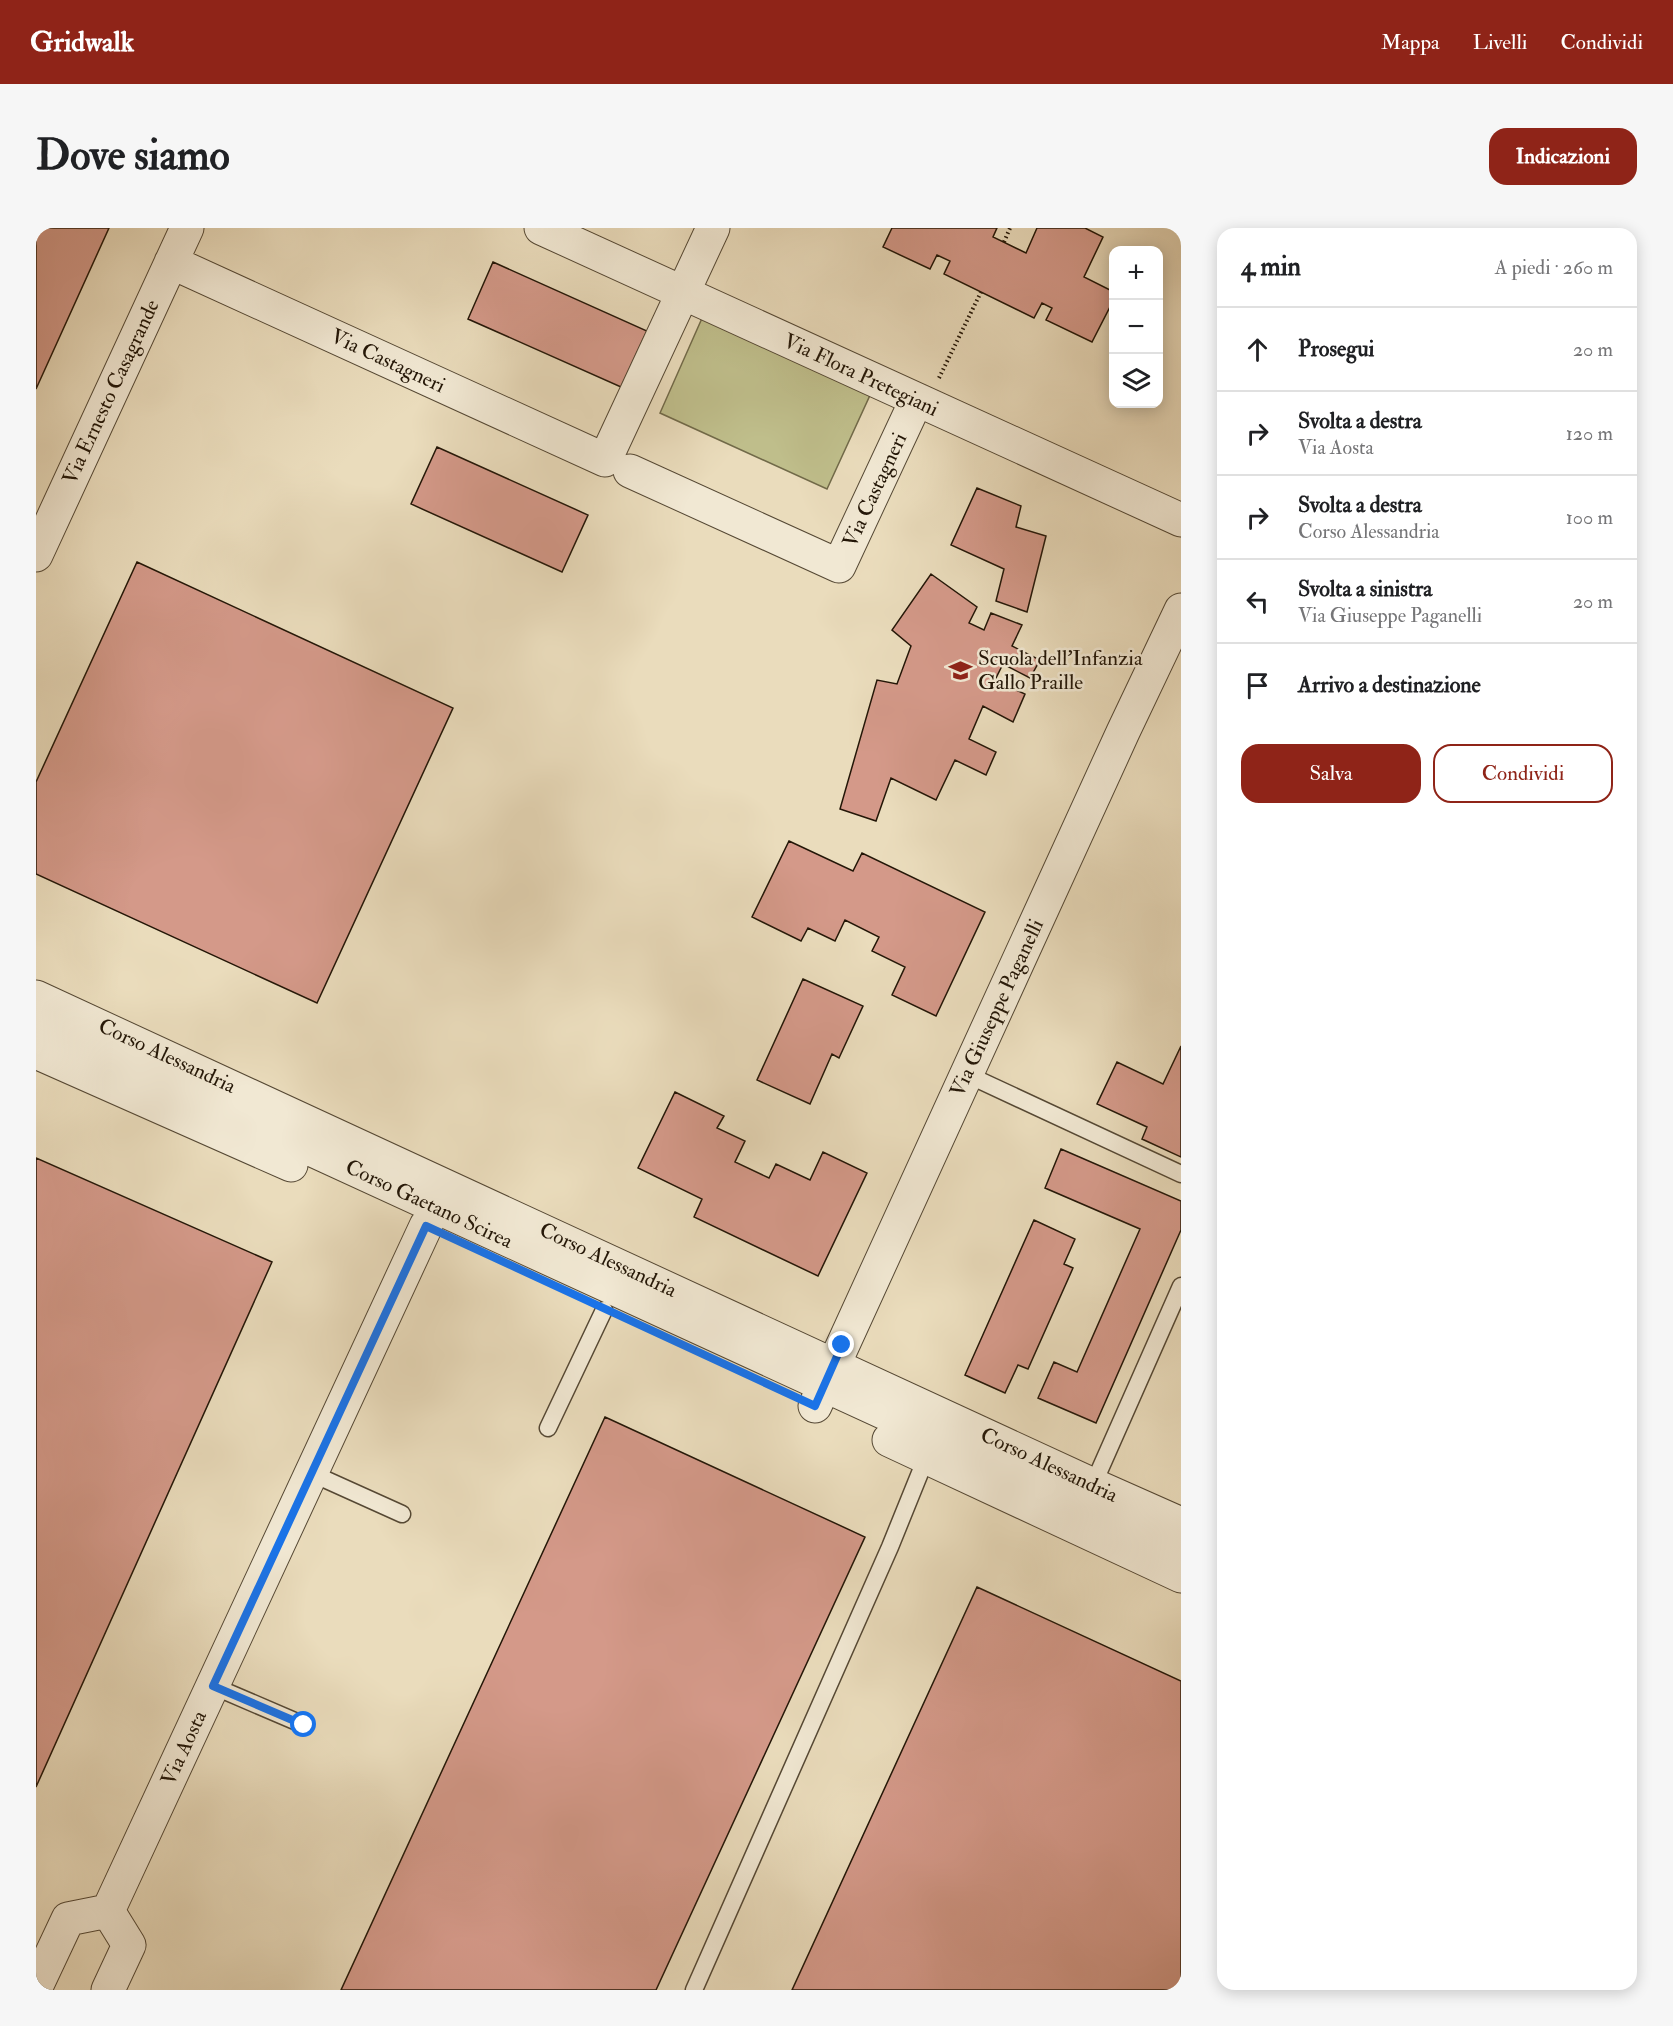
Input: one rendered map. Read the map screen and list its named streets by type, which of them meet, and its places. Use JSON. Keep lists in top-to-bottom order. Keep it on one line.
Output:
{"streets":{"street":["Via Castagneri","Via Flora Pretegiani","Via Ernesto Casagrande","Via Giuseppe Paganelli","Corso Alessandria","Corso Gaetano Scirea","Via Aosta"]},"crossings":[["Via Castagneri","Via Flora Pretegiani"],["Via Castagneri","Via Ernesto Casagrande"],["Via Giuseppe Paganelli","Corso Alessandria"],["Via Giuseppe Paganelli","Corso Gaetano Scirea"],["Corso Alessandria","Corso Gaetano Scirea"],["Corso Alessandria","Via Aosta"]],"places":{"school or university":["Scuola dell'Infanzia Gallo Praille"]},"page":{"header":"Gridwalk","nav":["Mappa","Livelli","Condividi"],"buttons":["Indicazioni",["Salva","Condividi"]],"title":"Dove siamo","heading":["4 min","A piedi · 260 m"],"map_buttons":["+","−"],"list":[["Prosegui","20 m"],["Svolta a destra","Via Aosta","120 m"],["Svolta a destra","Corso Alessandria","100 m"],["Svolta a sinistra","Via Giuseppe Paganelli","20 m"],"Arrivo a destinazione"]}}
